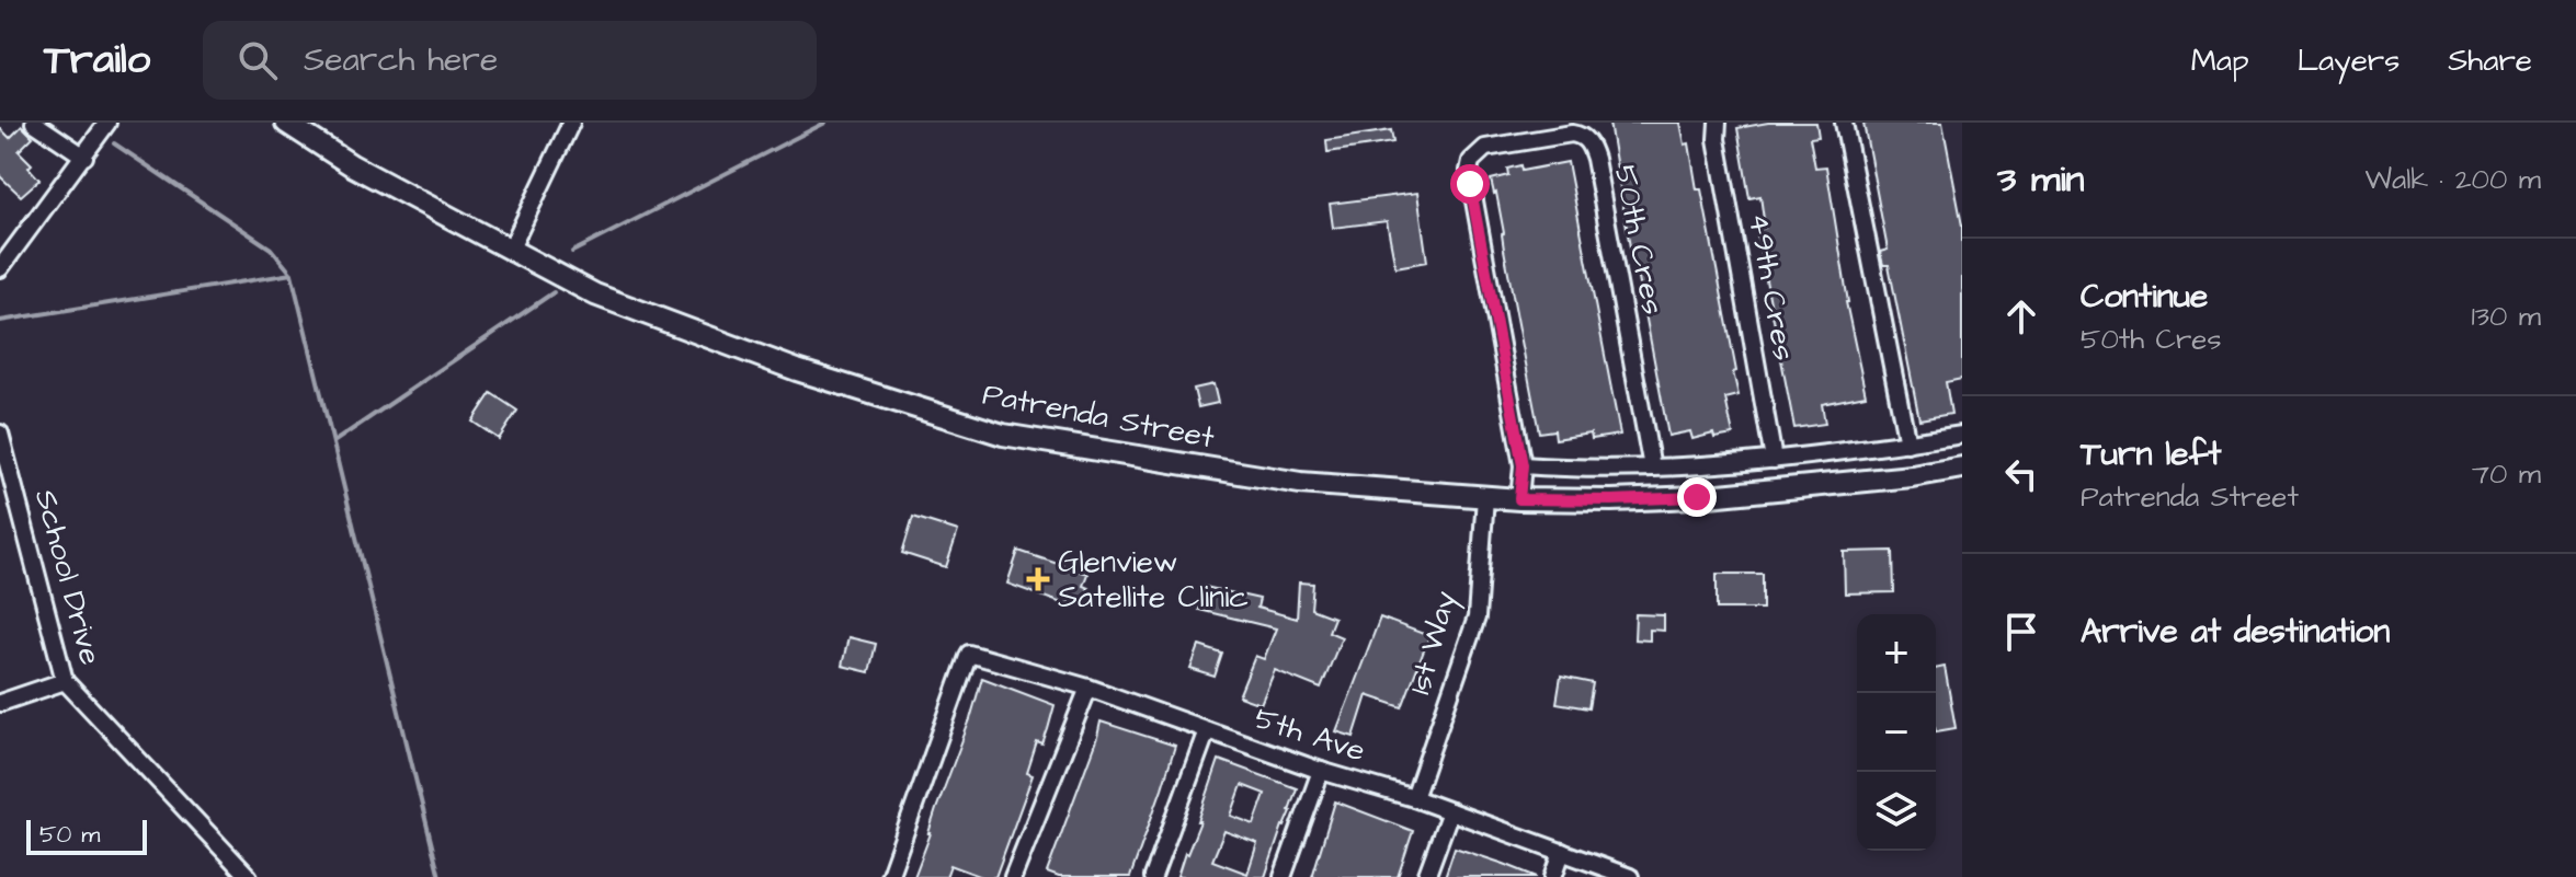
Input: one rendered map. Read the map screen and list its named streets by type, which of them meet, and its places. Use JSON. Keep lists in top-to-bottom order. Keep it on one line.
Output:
{"streets":{"street":["50th Cres","49th Cres","Patrenda Street","School Drive","1st Way","5th Ave"]},"crossings":[["Patrenda Street","1st Way"],["1st Way","5th Ave"]],"places":{"health":["Glenview Satellite Clinic"]},"scale_bar":"50 m","page":{"header":"Trailo","search":"Search here","nav":["Map","Layers","Share"],"heading":["3 min","Walk · 200 m"],"list":[["Continue","50th Cres","130 m"],["Turn left","Patrenda Street","70 m"],"Arrive at destination"],"map_buttons":["+","−"],"scale":"50 m"}}
